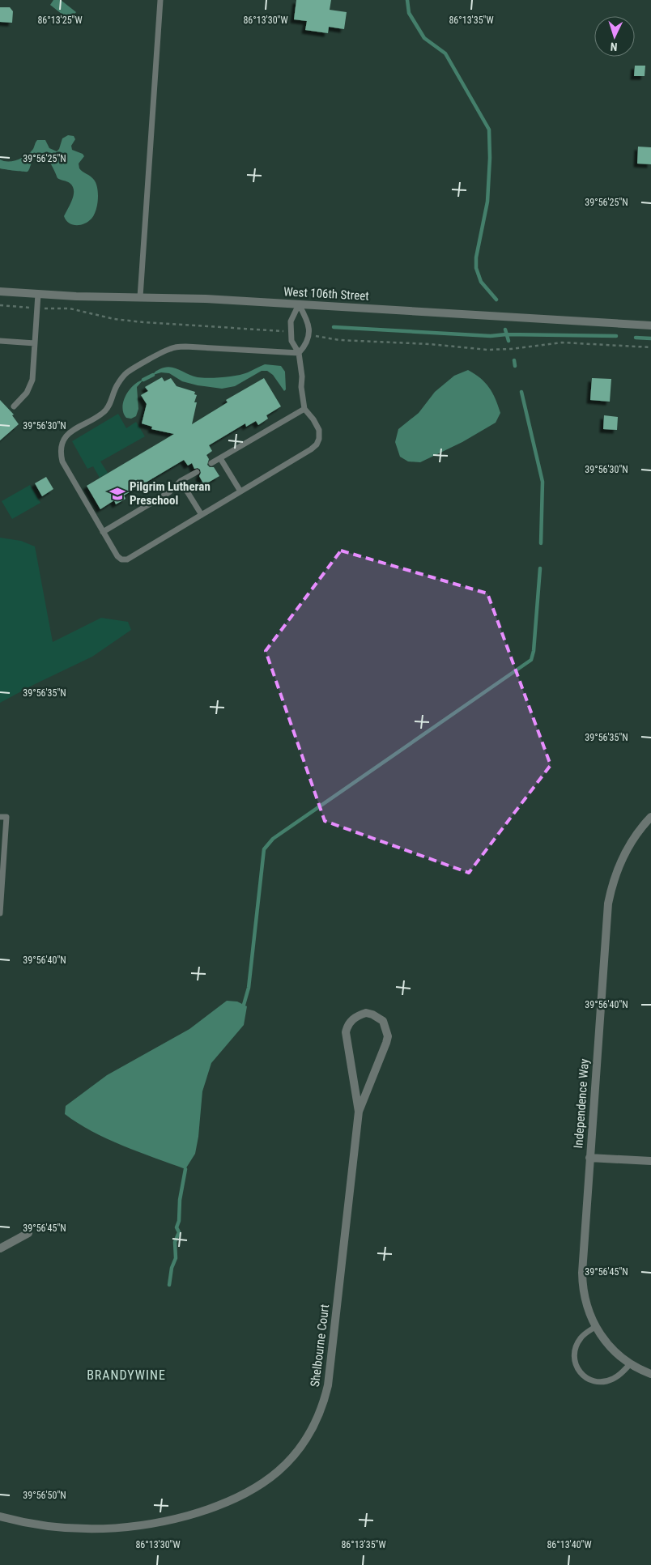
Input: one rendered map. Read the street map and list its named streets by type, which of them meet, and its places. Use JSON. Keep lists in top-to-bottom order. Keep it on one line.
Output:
{"streets":{"street":["West 106th Street","Independence Way","Shelbourne Court"]},"districts":["BRANDYWINE"],"places":{"school or university":["Pilgrim Lutheran Preschool"]},"north":"bottom","coordinates":["86°13'25\"W","86°13'30\"W","86°13'35\"W","39°56'25\"N","39°56'30\"N","39°56'35\"N","39°56'40\"N","39°56'45\"N","39°56'50\"N","86°13'40\"W"]}
